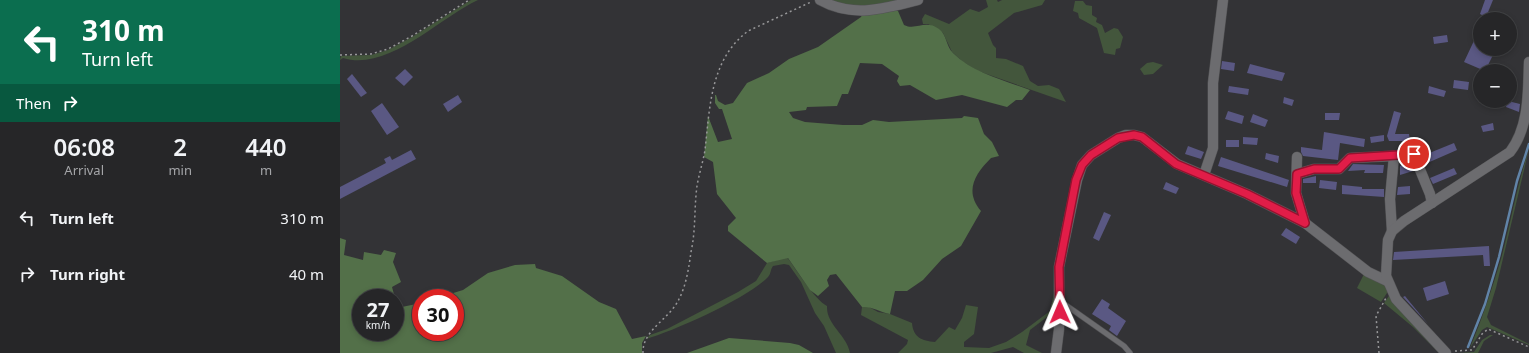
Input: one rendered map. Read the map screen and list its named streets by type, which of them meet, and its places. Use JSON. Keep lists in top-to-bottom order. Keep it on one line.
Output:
{"page":{"turn":["310 m","Turn left"],"map_buttons":["+","−"],"then":"Then","eta":["06:08","Arrival","2","min","440","m"],"list":[{"name":"Turn left","value":"310 m"},{"name":"Turn right","value":"40 m"}],"speed":"27 km/h","limit":"30"}}
